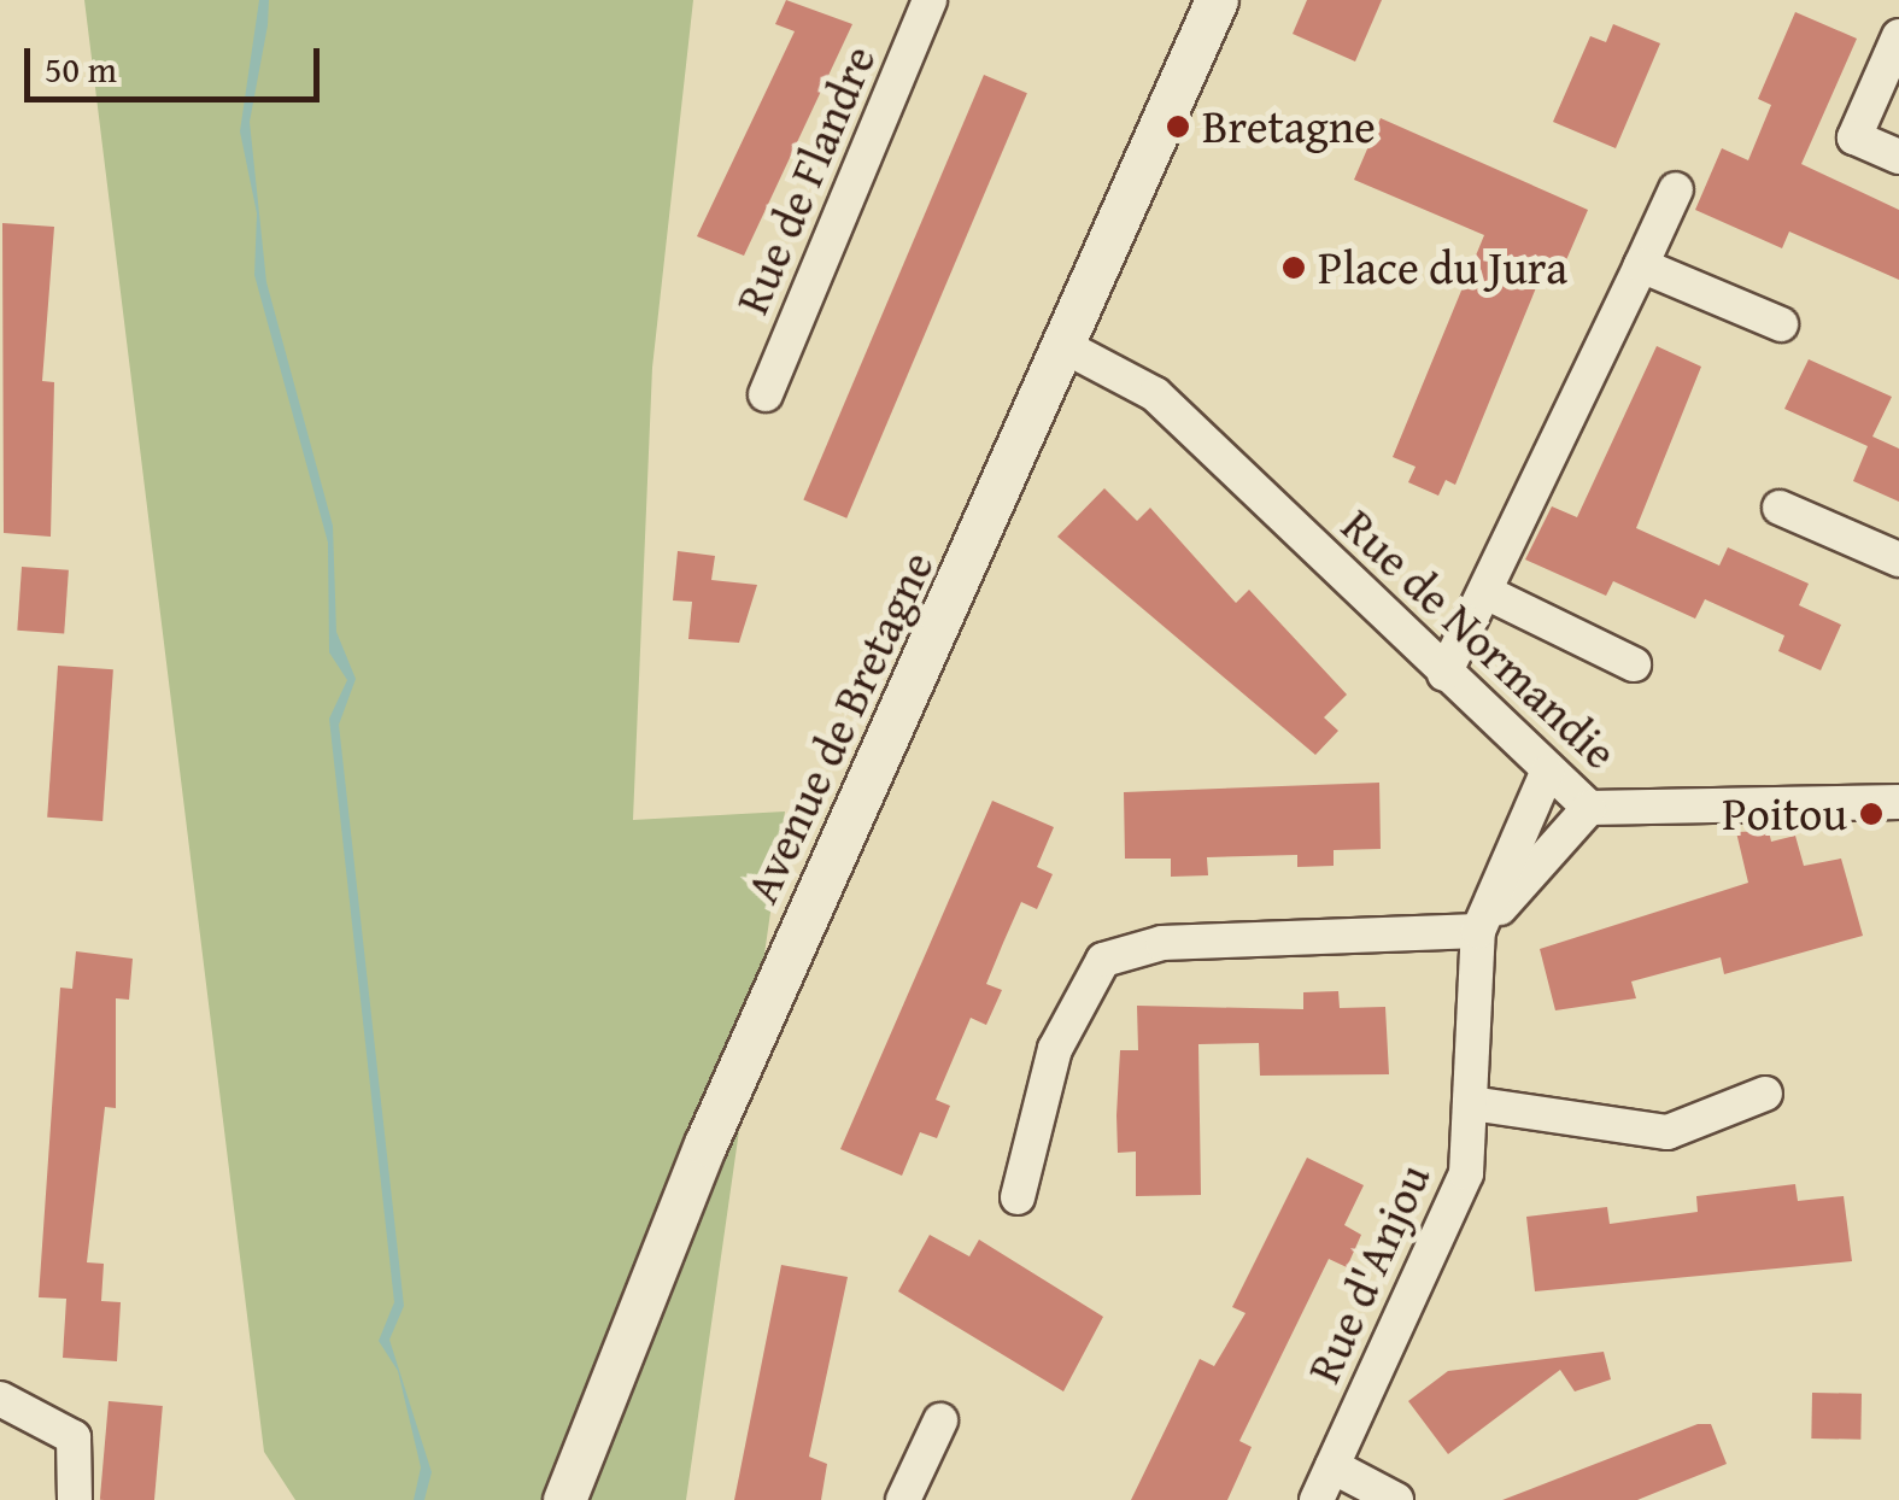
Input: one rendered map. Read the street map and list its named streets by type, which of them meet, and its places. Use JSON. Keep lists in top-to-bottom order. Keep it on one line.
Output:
{"streets":{"street":["Rue de Flandre","Rue de Normandie","Avenue de Bretagne","Rue d'Anjou"]},"crossings":[["Rue de Normandie","Avenue de Bretagne"]],"places":["Bretagne","Place du Jura","Poitou"],"scale_bar":"50 m"}
